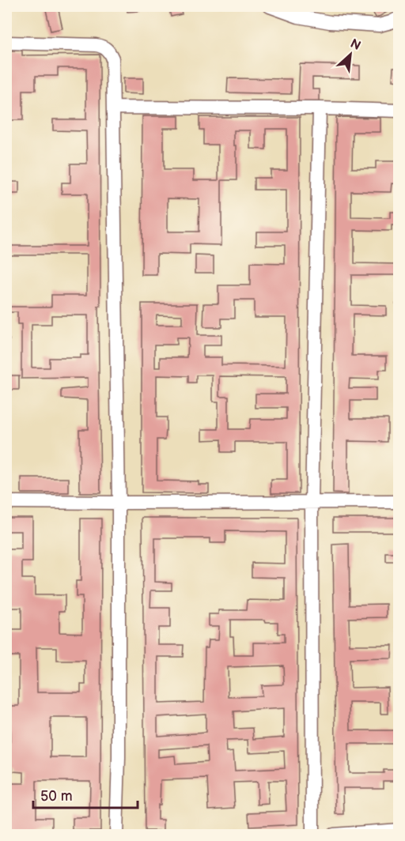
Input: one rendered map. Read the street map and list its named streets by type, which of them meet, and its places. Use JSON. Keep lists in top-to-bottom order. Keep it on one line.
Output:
{"scale_bar":"50 m","north":"top right"}
